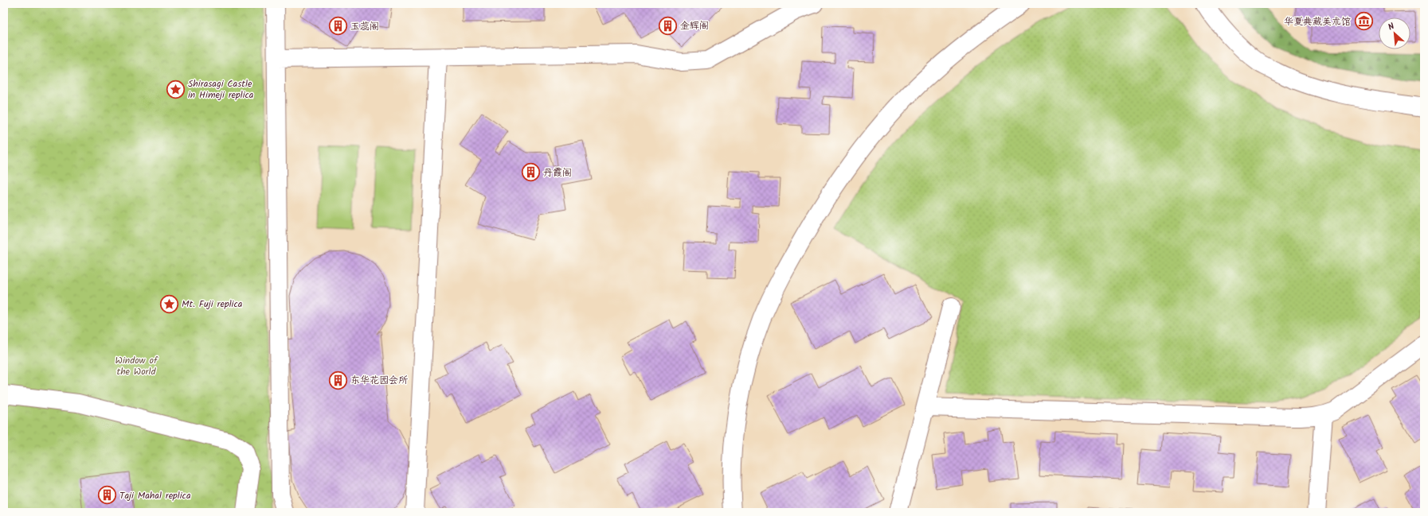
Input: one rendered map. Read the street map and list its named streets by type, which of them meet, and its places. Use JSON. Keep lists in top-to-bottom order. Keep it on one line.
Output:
{"parks":["Window of the World"],"places":{"museum":["华夏典藏美术馆"],"building":["金辉阁","玉蕊阁","丹霞阁","东华花园会所","Taji Mahal replica"],"place":["Shirasagi Castle in Himeji replica","Mt. Fuji replica"]},"north":"top left"}
